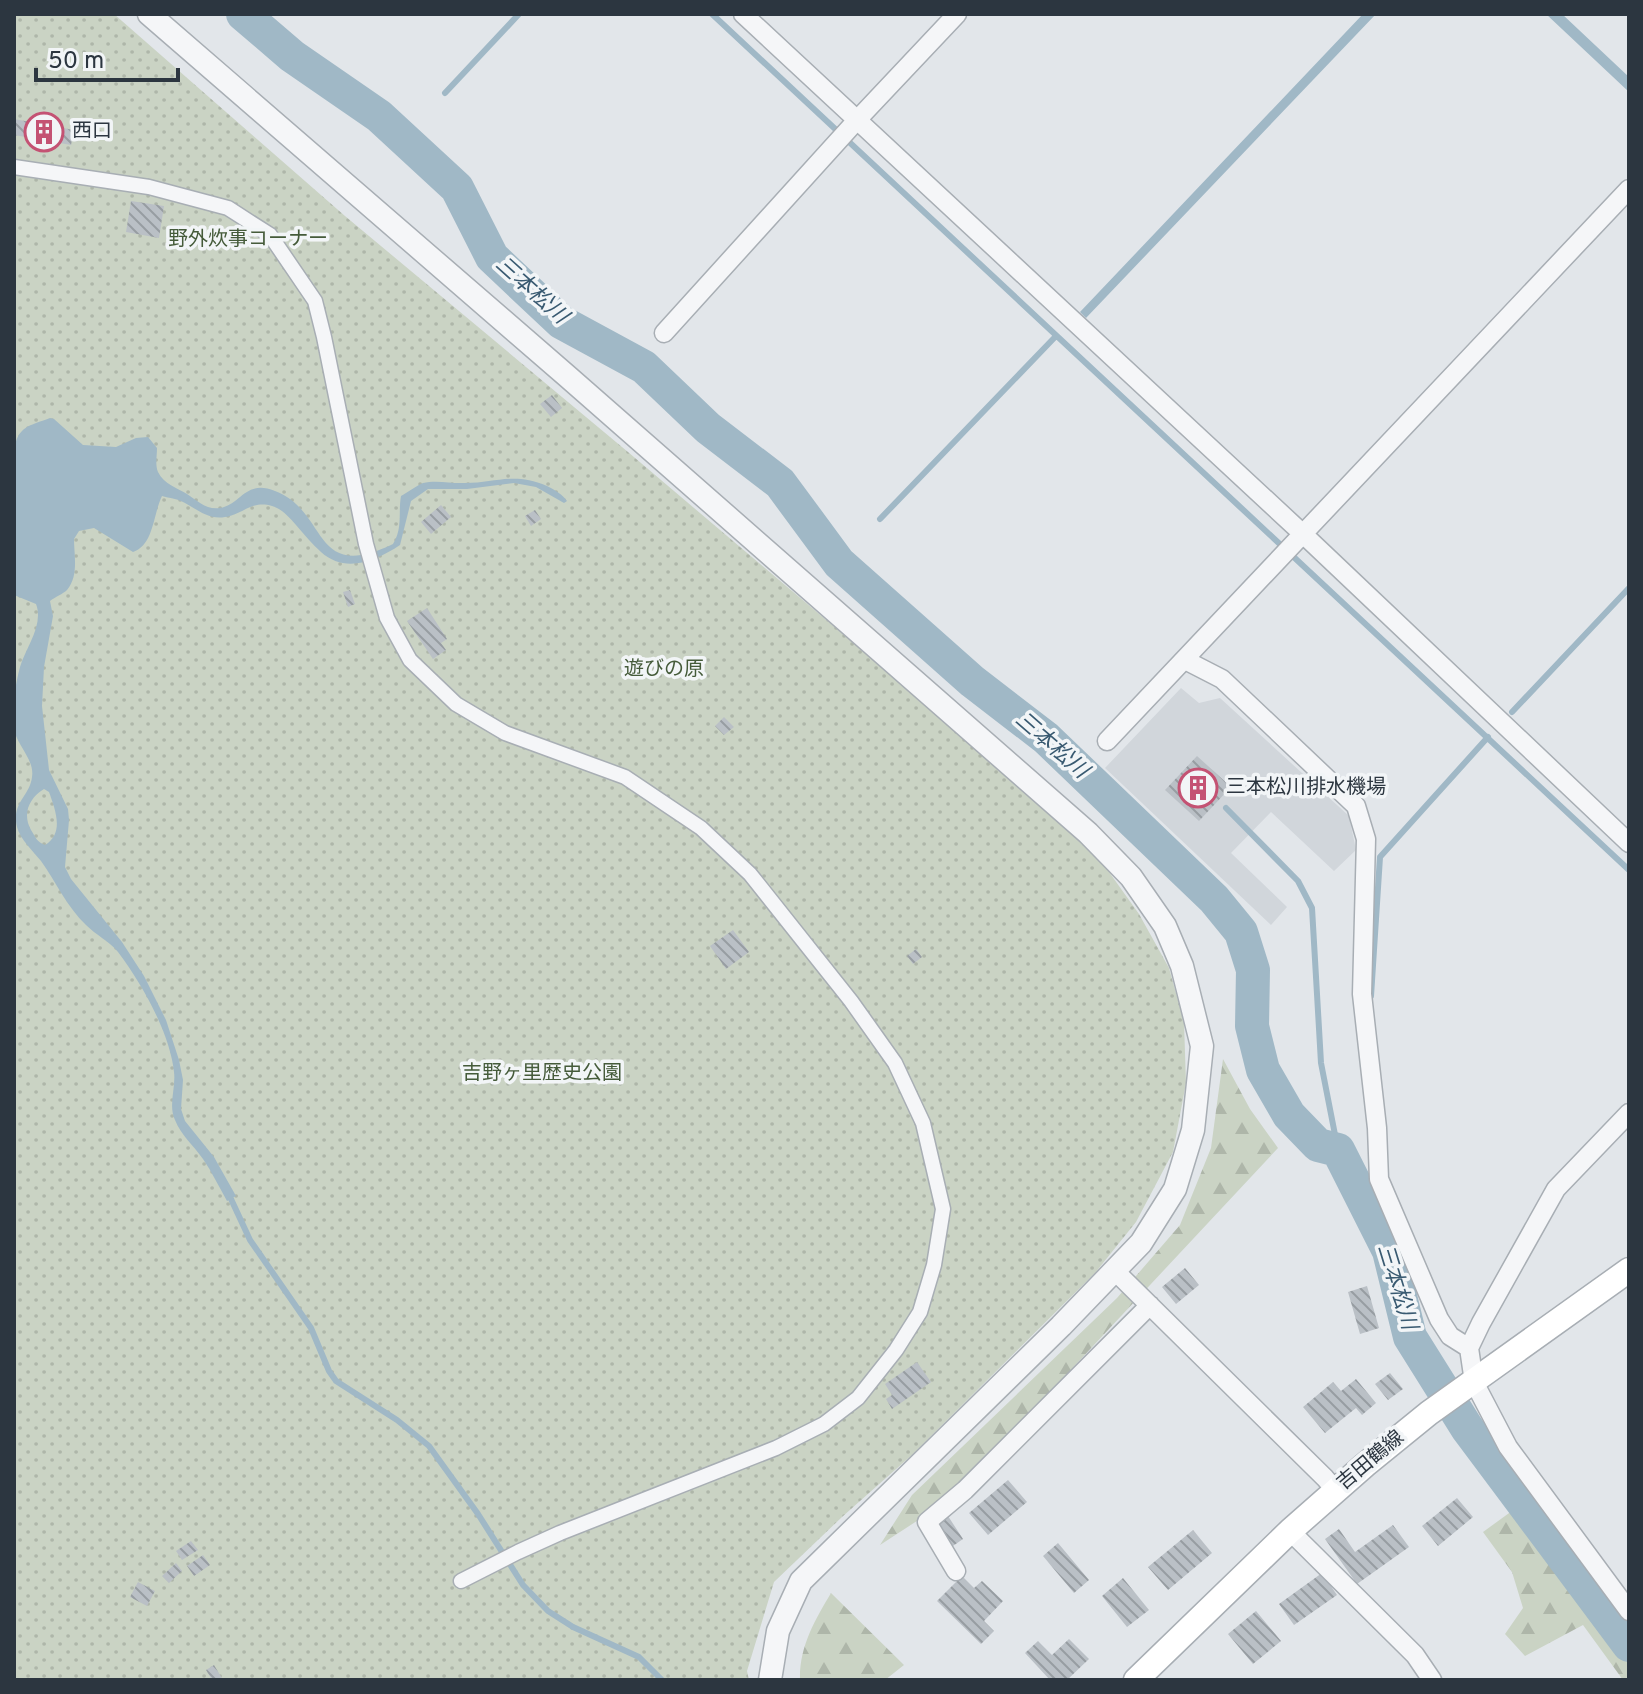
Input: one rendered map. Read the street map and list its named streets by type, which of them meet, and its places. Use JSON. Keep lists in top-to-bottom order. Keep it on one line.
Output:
{"streets":{"main road":["吉田鶴線"]},"water":["三本松川"],"parks":["野外炊事コーナー","遊びの原","吉野ヶ里歴史公園"],"places":{"building":["西口","三本松川排水機場"]},"scale_bar":"50 m"}
